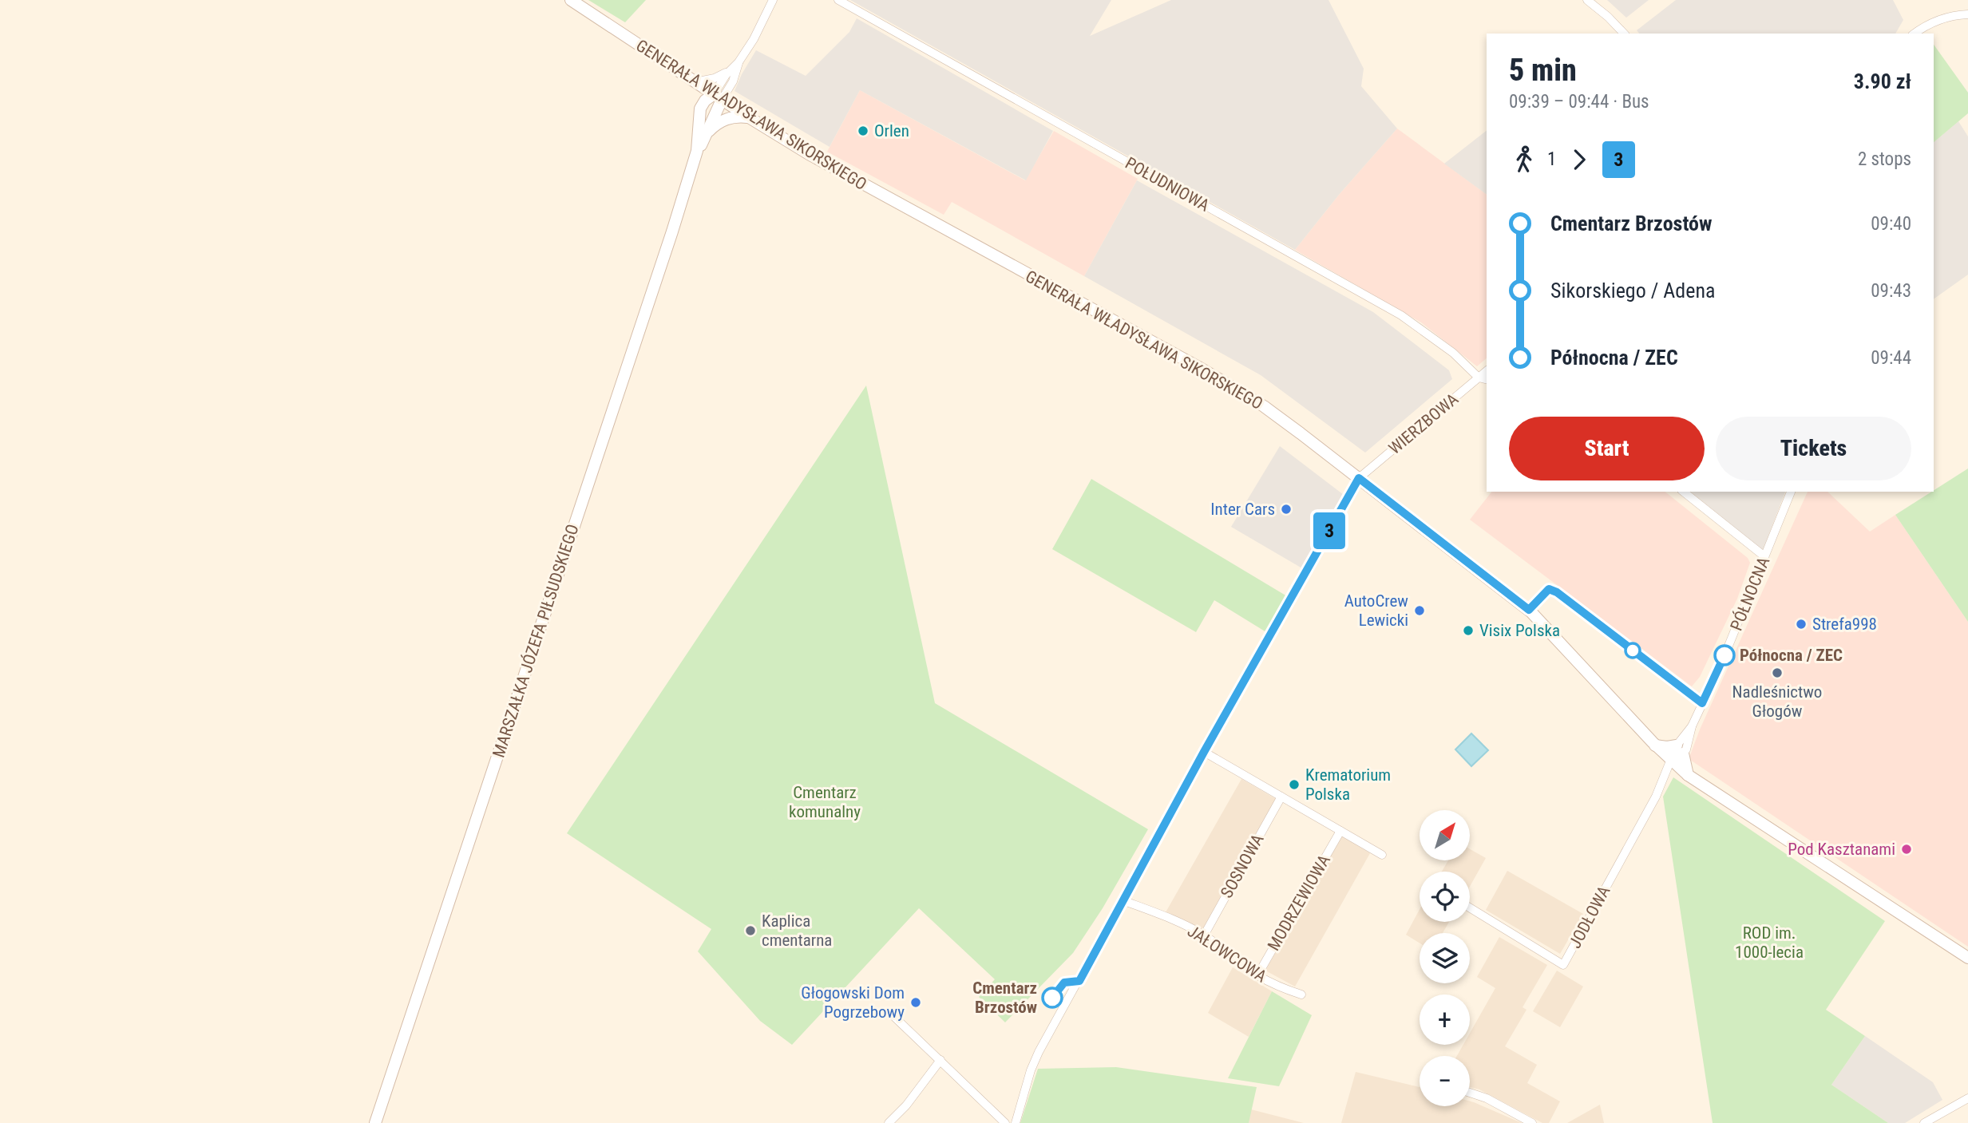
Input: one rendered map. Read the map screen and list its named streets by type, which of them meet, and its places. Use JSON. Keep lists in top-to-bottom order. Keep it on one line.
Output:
{"streets":{"street":["GENERAŁA WŁADYSŁAWA SIKORSKIEGO","POŁUDNIOWA","WIERZBOWA","PÓŁNOCNA","MARSZAŁKA JÓZEFA PIŁSUDSKIEGO","SOSNOWA","MODRZEWIOWA","JODŁOWA","JAŁOWCOWA"]},"crossings":[["GENERAŁA WŁADYSŁAWA SIKORSKIEGO","WIERZBOWA"],["GENERAŁA WŁADYSŁAWA SIKORSKIEGO","PÓŁNOCNA"],["GENERAŁA WŁADYSŁAWA SIKORSKIEGO","MARSZAŁKA JÓZEFA PIŁSUDSKIEGO"],["GENERAŁA WŁADYSŁAWA SIKORSKIEGO","JODŁOWA"],["POŁUDNIOWA","WIERZBOWA"],["PÓŁNOCNA","JODŁOWA"],["SOSNOWA","JAŁOWCOWA"],["MODRZEWIOWA","JAŁOWCOWA"]],"parks":["Cmentarz komunalny","ROD im. 1000-lecia"],"places":["Orlen","Inter Cars","AutoCrew Lewicki","Strefa998","Visix Polska","Północna / ZEC","Nadleśnictwo Głogów","Krematorium Polska","Pod Kasztanami","Kaplica cmentarna","Cmentarz Brzostów","Głogowski Dom Pogrzebowy"],"lines":["bus line 3"],"north":"top right","page":{"on_map":"3","heading":["5 min","09:39 – 09:44 · Bus","3.90 zł"],"legs":["1","3","2 stops"],"list":[{"name":"Cmentarz Brzostów","value":"09:40"},{"name":"Sikorskiego / Adena","value":"09:43"},{"name":"Północna / ZEC","value":"09:44"}],"buttons":["Start","Tickets"],"map_buttons":["+","−"]}}
